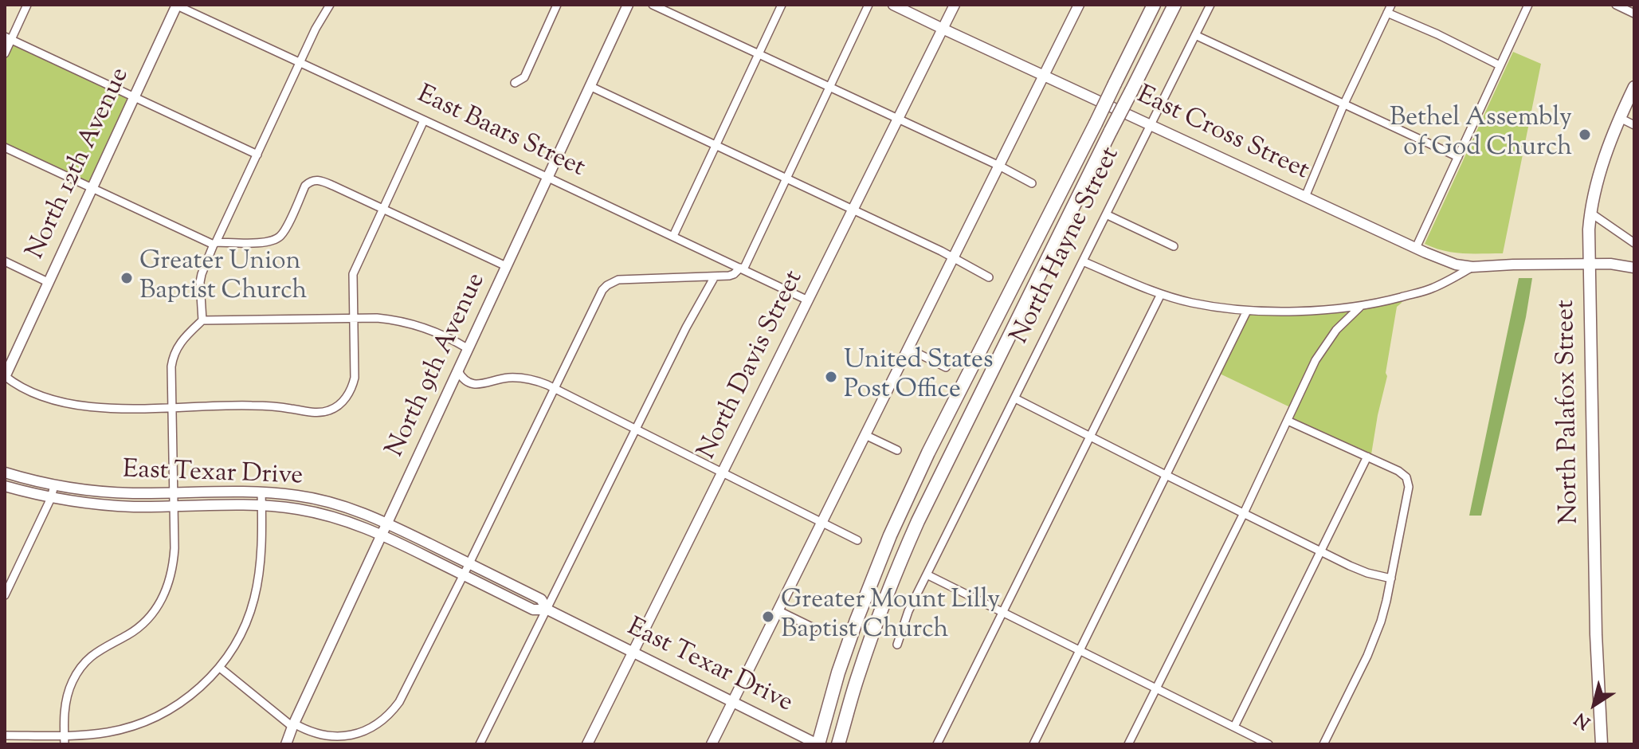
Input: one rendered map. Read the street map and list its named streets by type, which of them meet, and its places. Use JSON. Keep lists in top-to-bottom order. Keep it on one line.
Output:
{"streets":{"main road":["East Cross Street","North 12th Avenue","North 9th Avenue","North Davis Street","North Palafox Street","East Texar Drive"],"street":["East Baars Street","North Hayne Street"]},"crossings":[["East Baars Street","North 12th Avenue"],["East Baars Street","North 9th Avenue"],["East Baars Street","North Davis Street"],["East Cross Street","North Hayne Street"],["East Cross Street","North Davis Street"],["East Cross Street","North Palafox Street"],["North 9th Avenue","East Texar Drive"],["North Davis Street","East Texar Drive"]],"places":["Bethel Assembly of God Church","Greater Union Baptist Church","United States Post Office","Greater Mount Lilly Baptist Church"],"north":"bottom left"}
